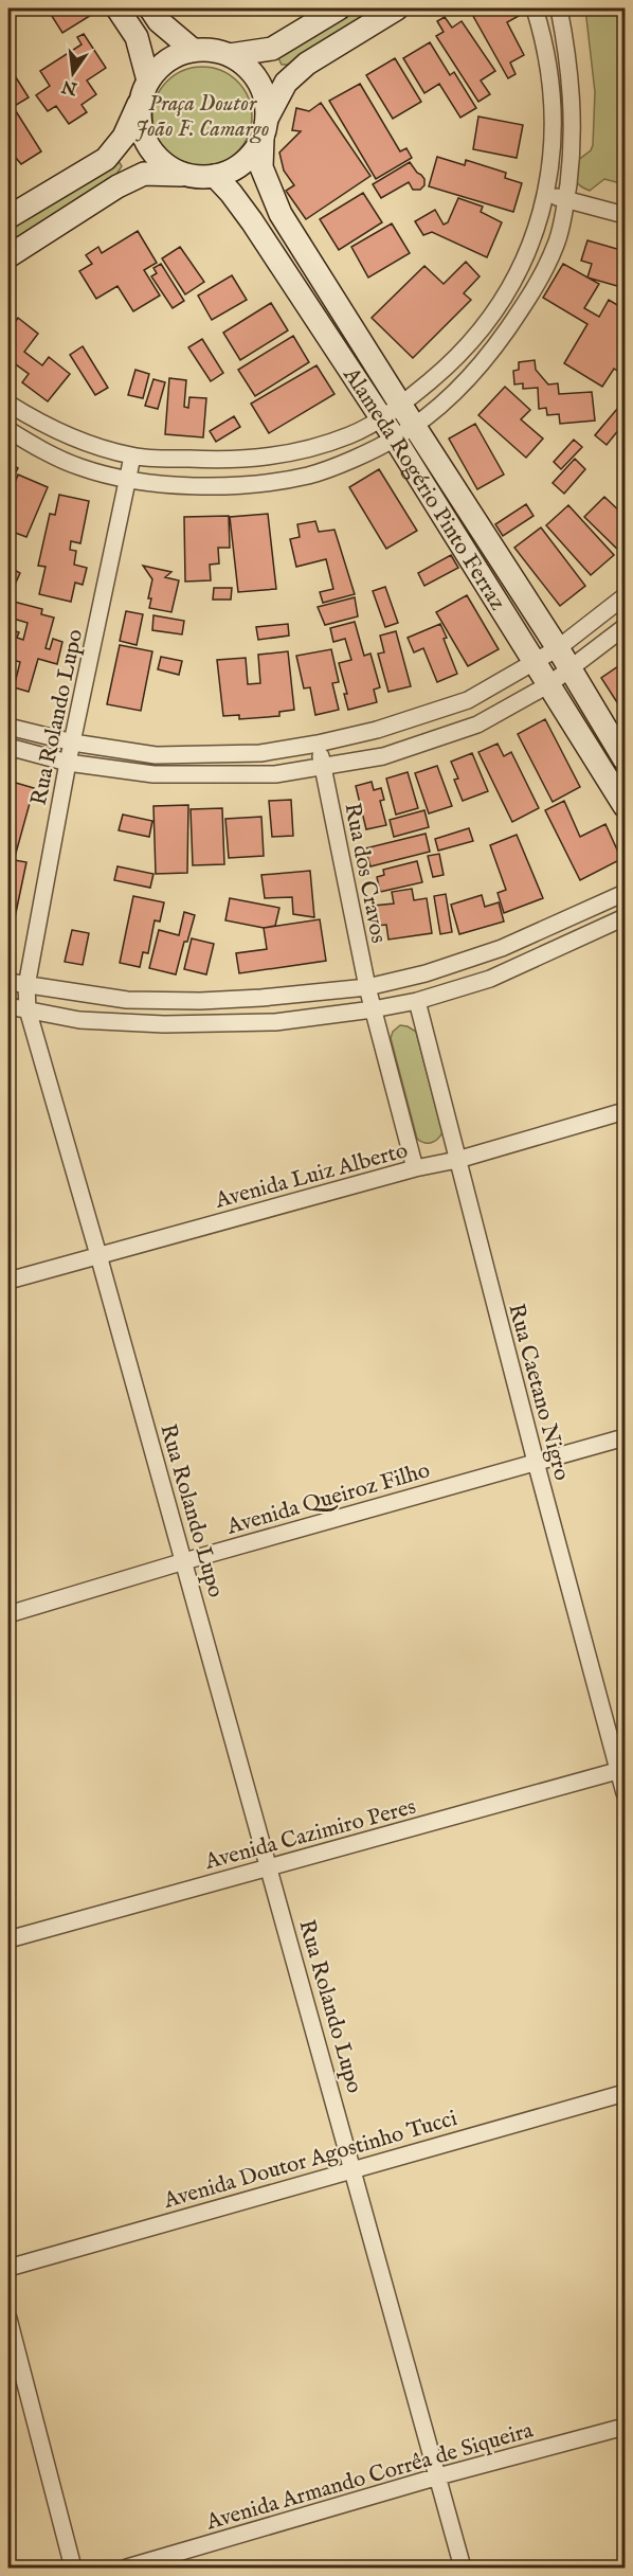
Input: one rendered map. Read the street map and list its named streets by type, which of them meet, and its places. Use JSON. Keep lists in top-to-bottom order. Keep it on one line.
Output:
{"streets":{"street":["Alameda Rogério Pinto Ferraz","Rua Rolando Lupo","Rua dos Cravos","Avenida Luiz Alberto","Rua Caetano Nigro","Avenida Queiroz Filho","Avenida Cazimiro Peres","Avenida Doutor Agostinho Tucci","Avenida Armando Corrêa de Siqueira"]},"crossings":[["Rua Rolando Lupo","Avenida Luiz Alberto"],["Rua Rolando Lupo","Avenida Queiroz Filho"],["Rua Rolando Lupo","Avenida Cazimiro Peres"],["Rua Rolando Lupo","Avenida Doutor Agostinho Tucci"],["Rua Rolando Lupo","Avenida Armando Corrêa de Siqueira"],["Avenida Luiz Alberto","Rua Caetano Nigro"],["Rua Caetano Nigro","Avenida Queiroz Filho"],["Rua Caetano Nigro","Avenida Cazimiro Peres"]],"parks":["Praça Doutor João F. Camargo"],"north":"bottom"}
